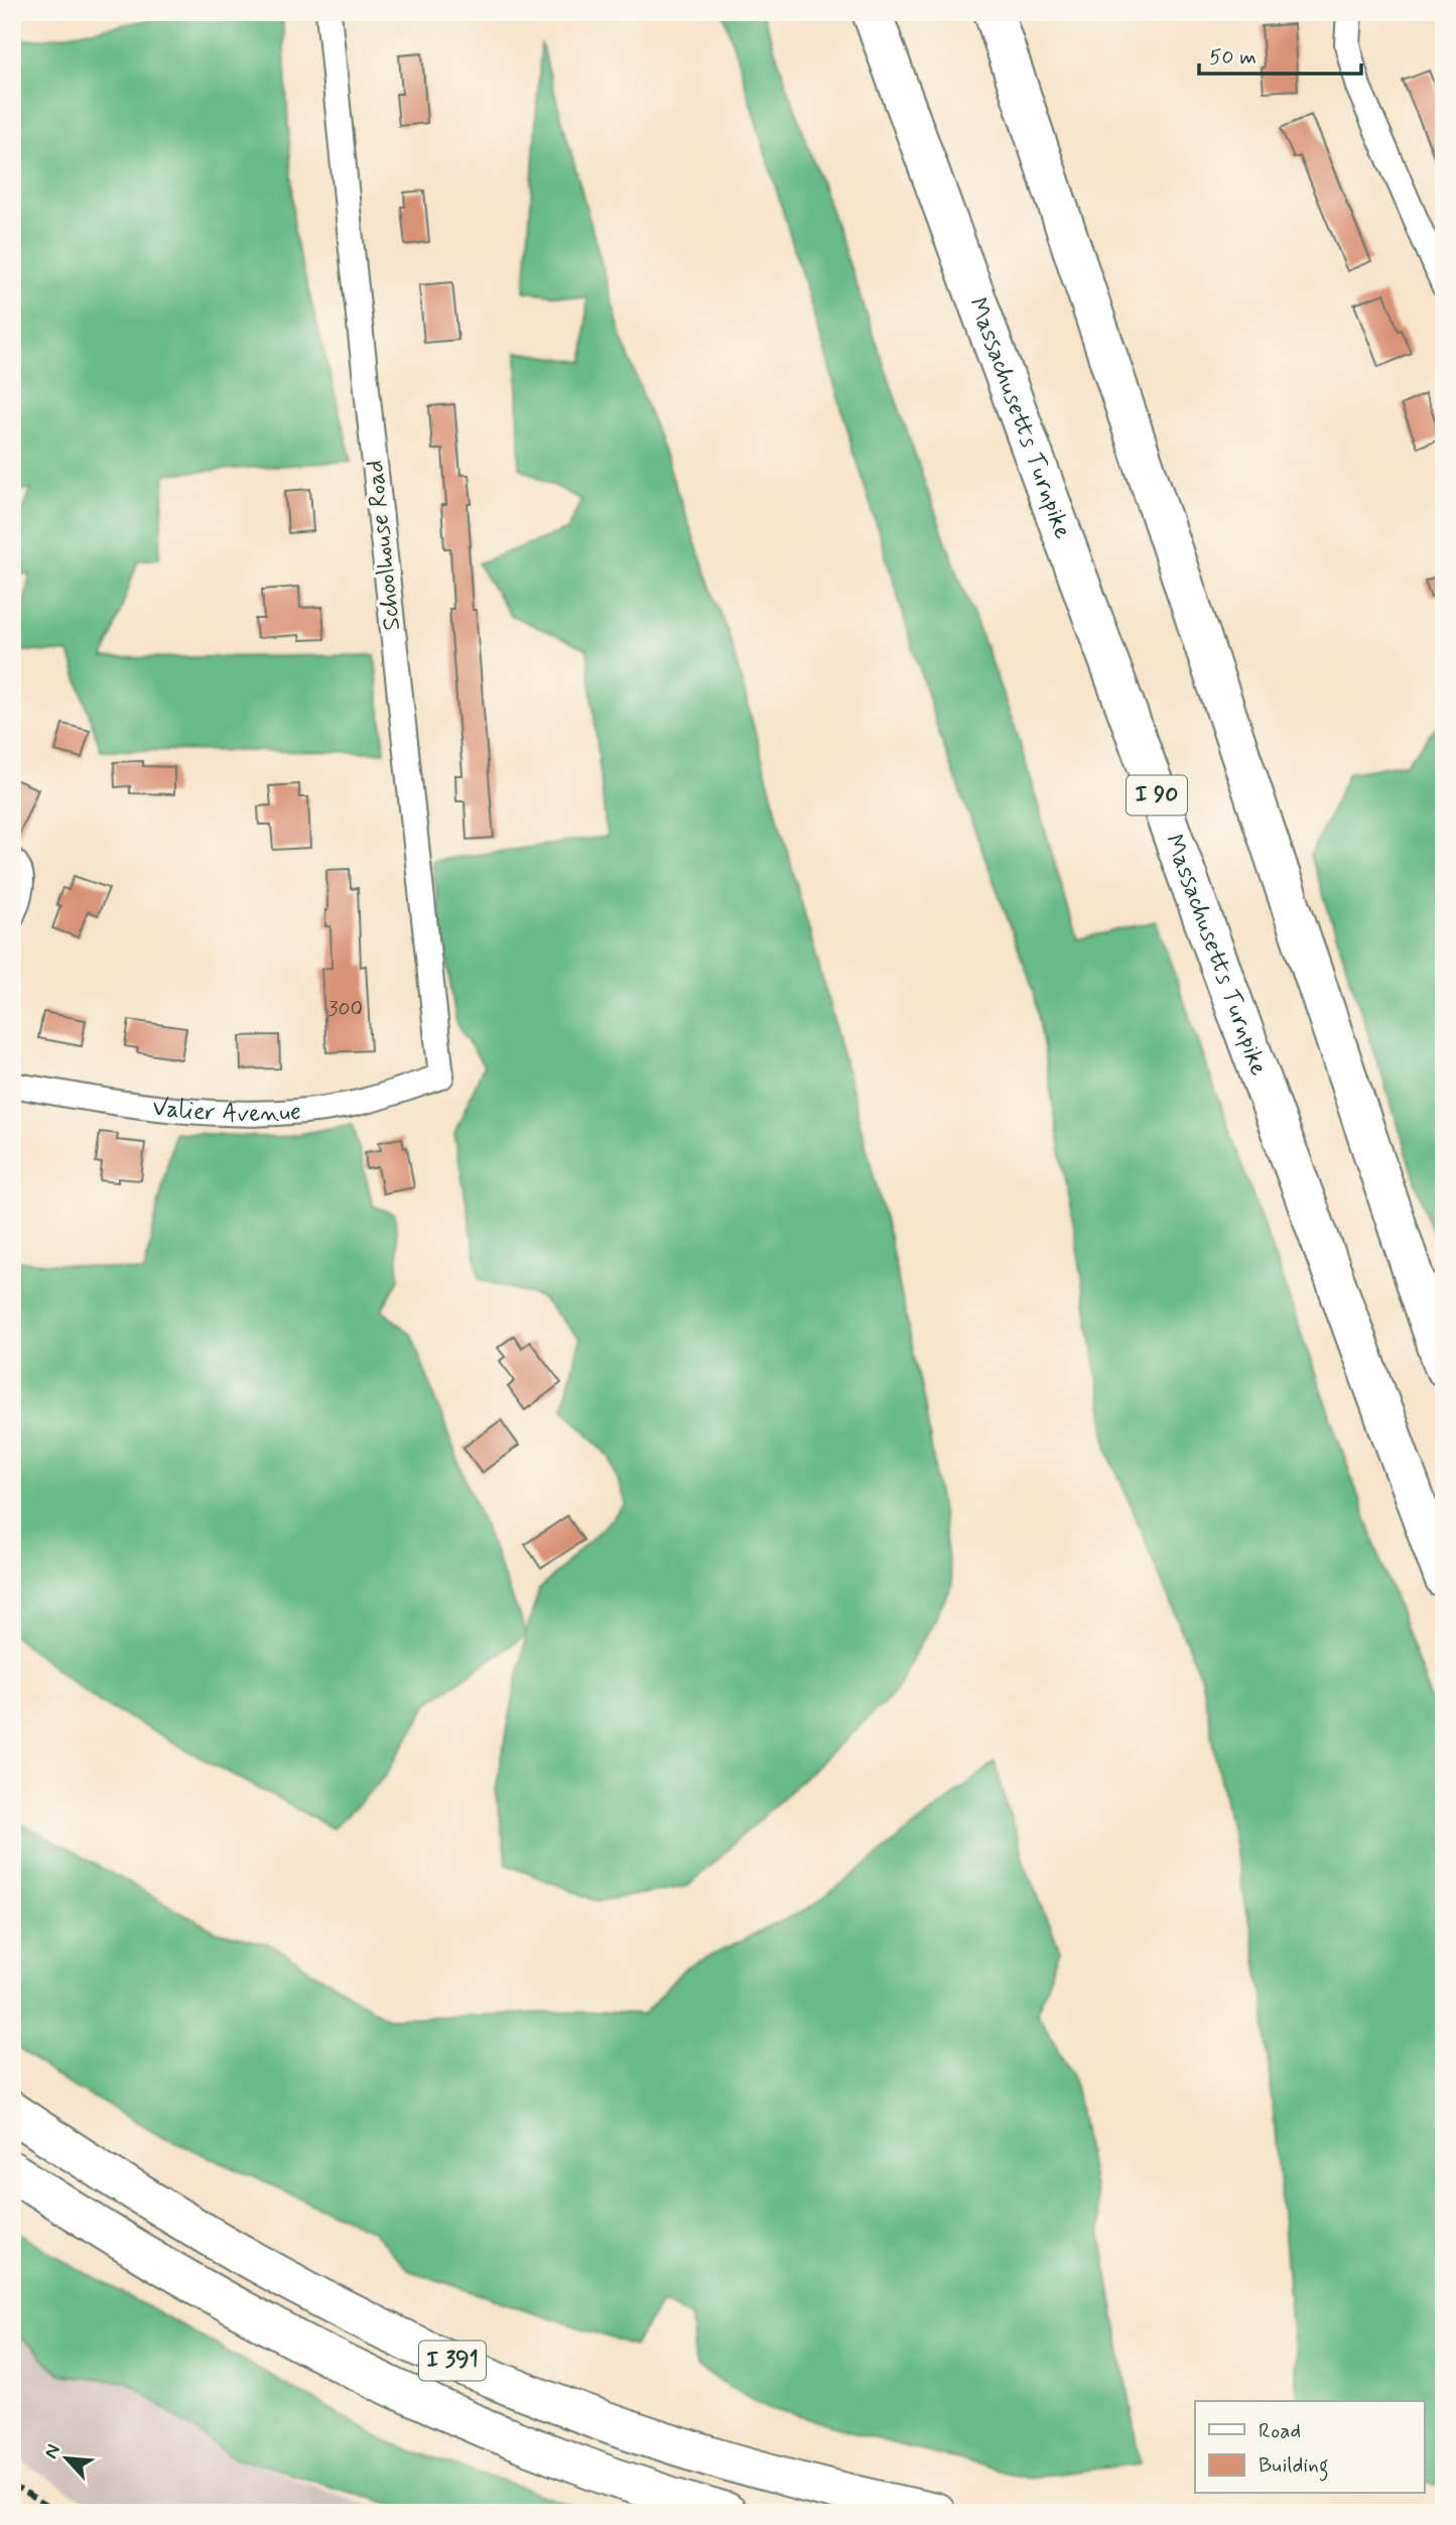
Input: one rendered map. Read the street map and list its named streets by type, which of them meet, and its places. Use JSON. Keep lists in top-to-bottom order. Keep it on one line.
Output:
{"streets":{"highway":["Massachusetts Turnpike","I 90","I 391"],"street":["Schoolhouse Road","Valier Avenue"]},"crossings":[["Schoolhouse Road","Valier Avenue"]],"house_numbers":["300"],"legend":["Road","Building"],"scale_bar":"50 m","north":"top left"}
